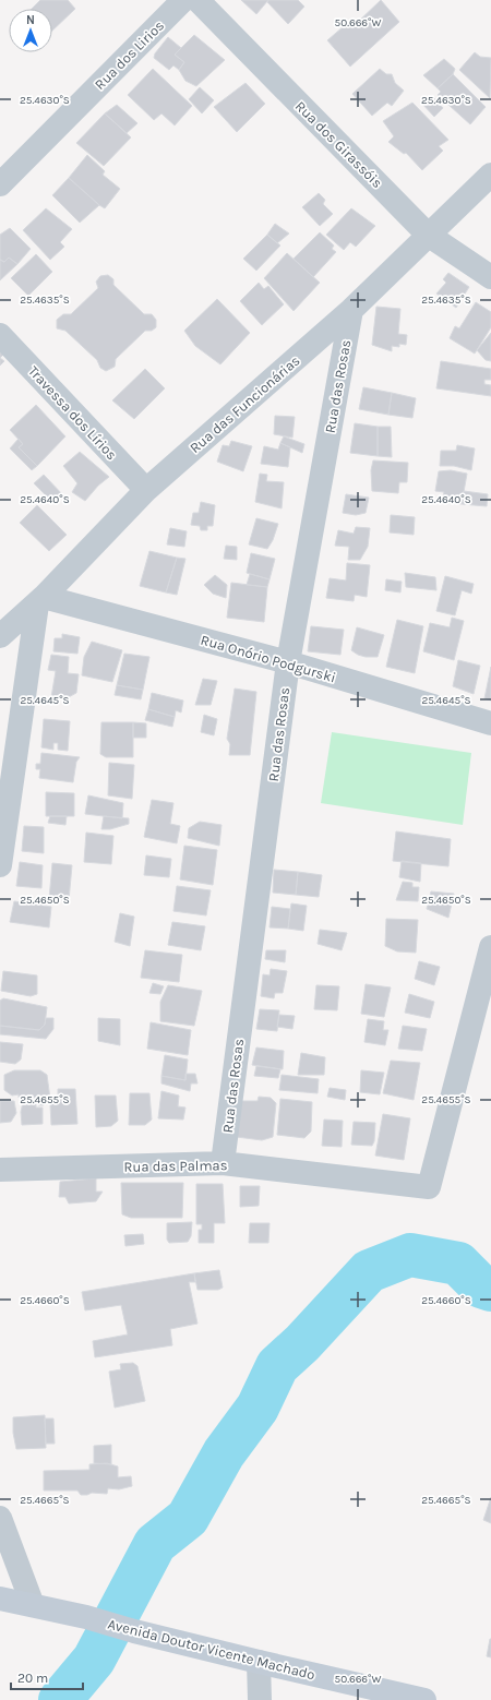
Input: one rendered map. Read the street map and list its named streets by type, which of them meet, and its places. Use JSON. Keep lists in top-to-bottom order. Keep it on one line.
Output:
{"streets":{"street":["Rua dos Lirios","Rua dos Girassóis","Rua das Rosas","Rua das Funcionárias","Travessa dos Lírios","Rua Onório Podgurski","Rua das Palmas","Avenida Doutor Vicente Machado"]},"crossings":[["Rua dos Girassóis","Rua das Funcionárias"],["Rua das Rosas","Rua das Funcionárias"],["Rua das Rosas","Rua Onório Podgurski"],["Rua das Rosas","Rua das Palmas"],["Rua das Funcionárias","Travessa dos Lírios"],["Rua das Funcionárias","Rua Onório Podgurski"]],"scale_bar":"20 m","north":"top","coordinates":["50.666°W","25.4630°S","25.4635°S","25.4640°S","25.4645°S","25.4650°S","25.4655°S","25.4660°S","25.4665°S"]}
